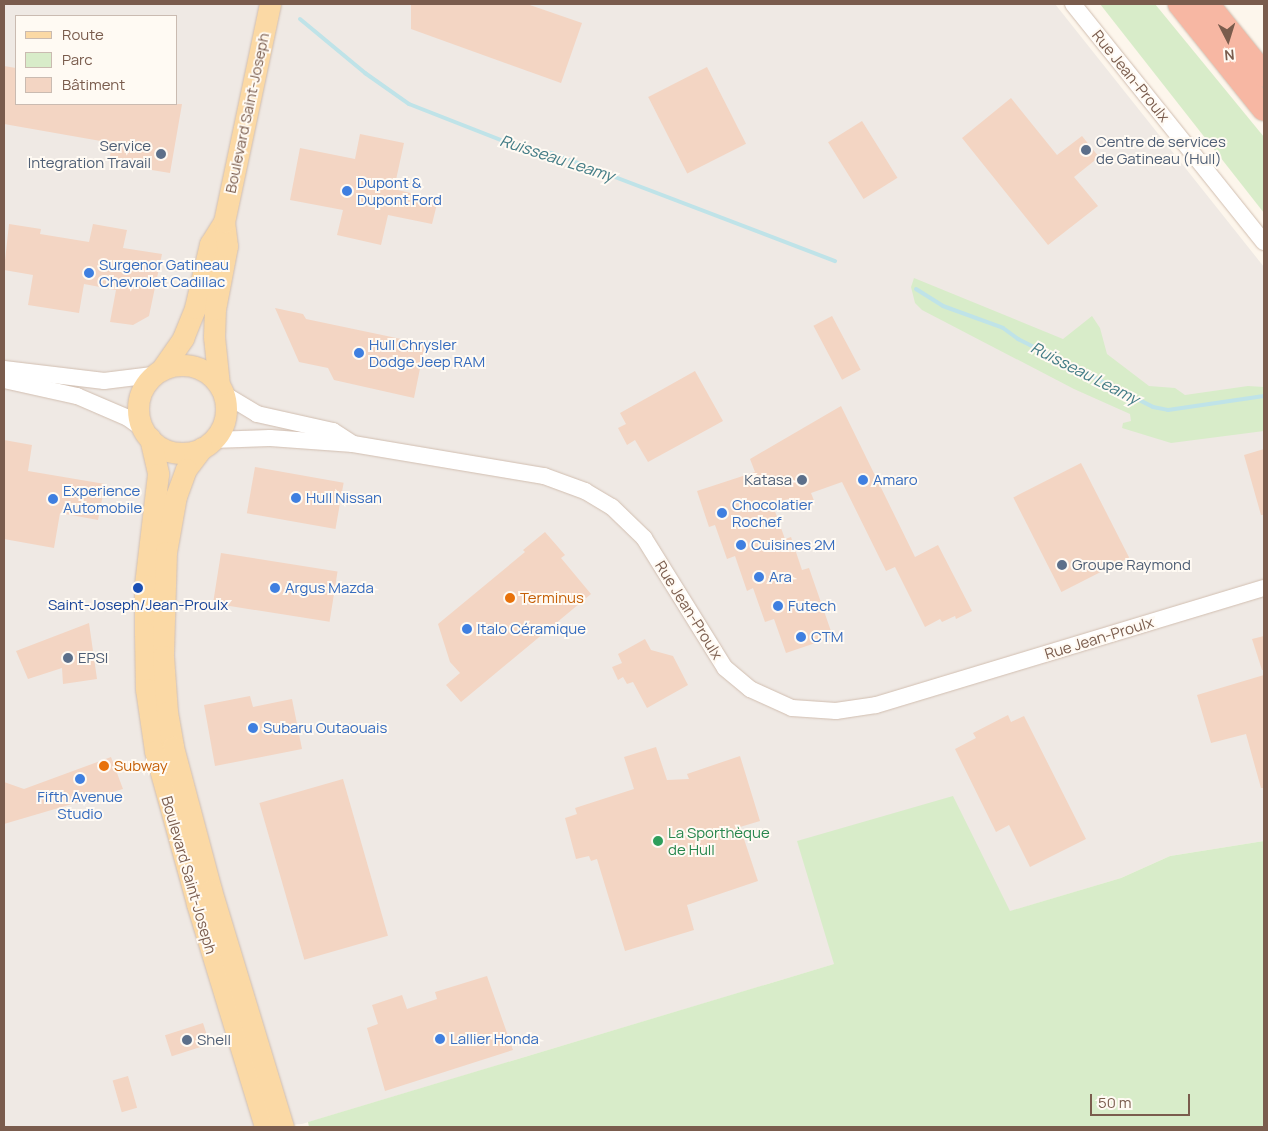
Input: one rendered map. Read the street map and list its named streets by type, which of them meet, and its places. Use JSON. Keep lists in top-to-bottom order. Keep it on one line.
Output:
{"streets":{"main road":["Boulevard Saint-Joseph"],"street":["Rue Jean-Proulx"]},"crossings":[["Rue Jean-Proulx","Boulevard Saint-Joseph"]],"water":["Ruisseau Leamy"],"places":["Centre de services de Gatineau (Hull)","Service Integration Travail","Dupont & Dupont Ford","Surgenor Gatineau Chevrolet Cadillac","Hull Chrysler Dodge Jeep RAM","Katasa","Amaro","Hull Nissan","Experience Automobile","Chocolatier Rochef","Cuisines 2M","Groupe Raymond","Ara","Saint-Joseph/Jean-Proulx","Argus Mazda","Terminus","Futech","Italo Céramique","CTM","EPSI","Subaru Outaouais","Subway","Fifth Avenue Studio","La Sporthèque de Hull","Lallier Honda","Shell"],"legend":["Route","Parc","Bâtiment"],"scale_bar":"50 m","north":"bottom"}
